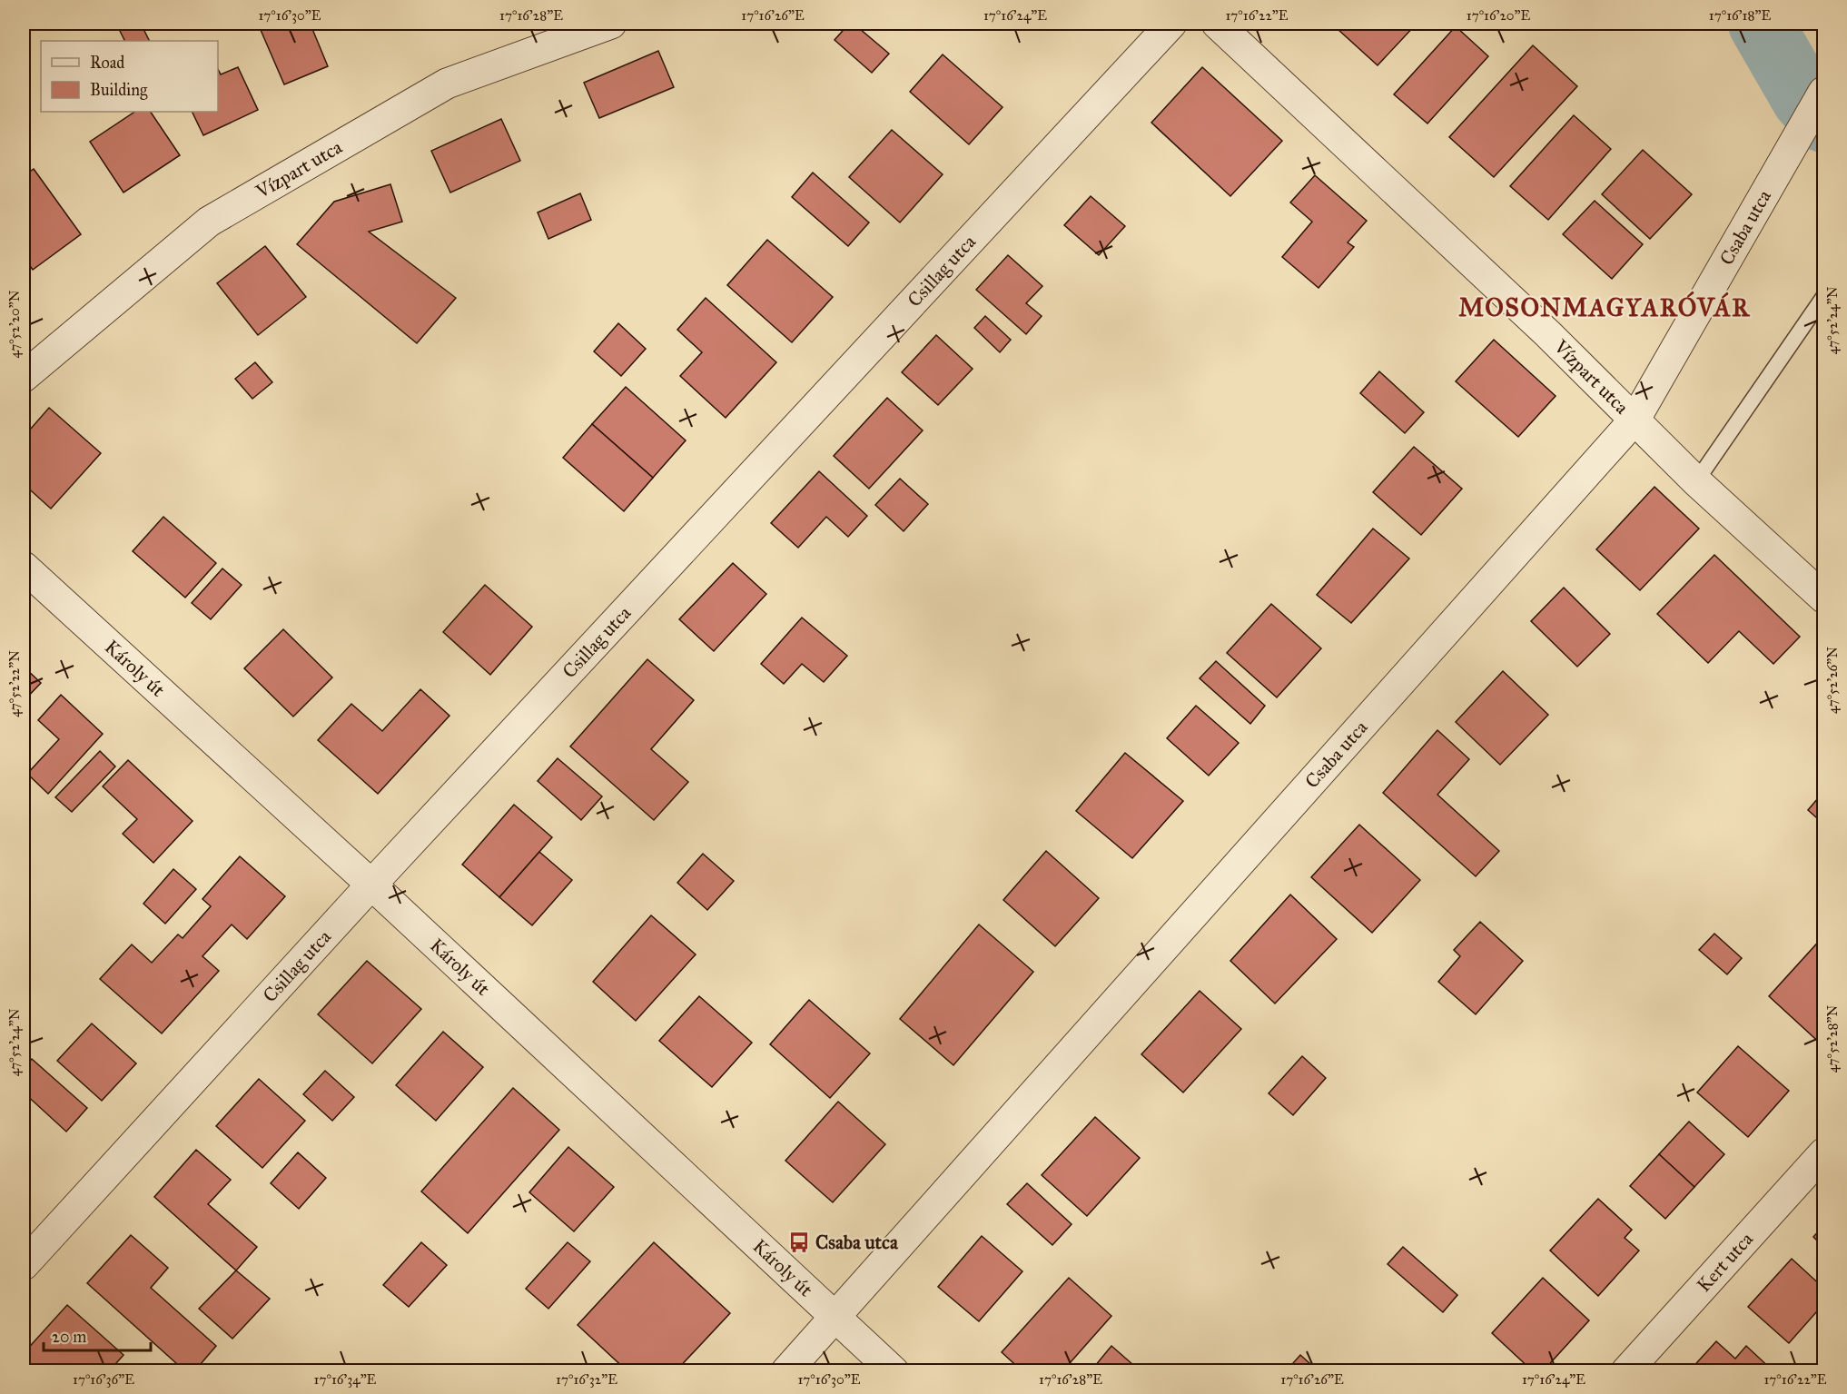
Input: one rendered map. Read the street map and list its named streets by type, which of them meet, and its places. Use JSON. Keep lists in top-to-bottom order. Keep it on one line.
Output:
{"streets":{"street":["Vízpart utca","Csaba utca","Csillag utca","Károly út","Kert utca"]},"crossings":[["Vízpart utca","Csaba utca"],["Csaba utca","Károly út"],["Csillag utca","Károly út"]],"districts":["MOSONMAGYARÓVÁR"],"places":{"bus stop":["Csaba utca"]},"legend":["Road","Building"],"scale_bar":"20 m","coordinates":["17°16'30\"E","17°16'28\"E","17°16'26\"E","17°16'24\"E","17°16'22\"E","17°16'20\"E","17°16'18\"E","47°52'24\"N","47°52'20\"N","47°52'26\"N","47°52'22\"N","47°52'28\"N","17°16'36\"E","17°16'34\"E","17°16'32\"E"]}
